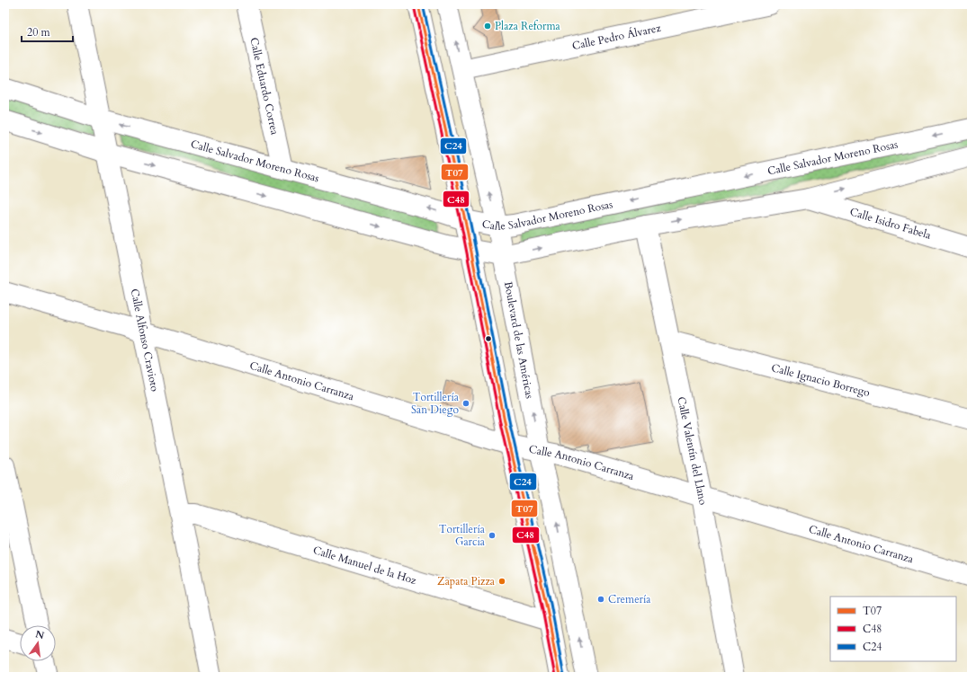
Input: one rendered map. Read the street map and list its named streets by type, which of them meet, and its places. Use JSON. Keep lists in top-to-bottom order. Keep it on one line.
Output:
{"streets":{"street":["Calle Pedro Álvarez","Calle Eduardo Correa","Calle Salvador Moreno Rosas","Calle Isidro Fabela","Boulevard de las Américas","Calle Alfonso Cravioto","Calle Antonio Carranza","Calle Ignacio Borrego","Calle Valentín del Llano","Calle Manuel de la Hoz"]},"crossings":[["Calle Pedro Álvarez","Boulevard de las Américas"],["Calle Eduardo Correa","Calle Salvador Moreno Rosas"],["Calle Salvador Moreno Rosas","Boulevard de las Américas"],["Calle Salvador Moreno Rosas","Calle Alfonso Cravioto"],["Boulevard de las Américas","Calle Antonio Carranza"],["Calle Alfonso Cravioto","Calle Antonio Carranza"],["Calle Alfonso Cravioto","Calle Manuel de la Hoz"],["Calle Antonio Carranza","Calle Valentín del Llano"],["Calle Ignacio Borrego","Calle Valentín del Llano"]],"places":["Plaza Reforma","Tortillería San Diego","Tortillería Garcia","Zapata Pizza","Cremería"],"lines":["transit line T07","transit line C24","transit line C48"],"legend":["T07","C48","C24"],"scale_bar":"20 m","north":"top"}
